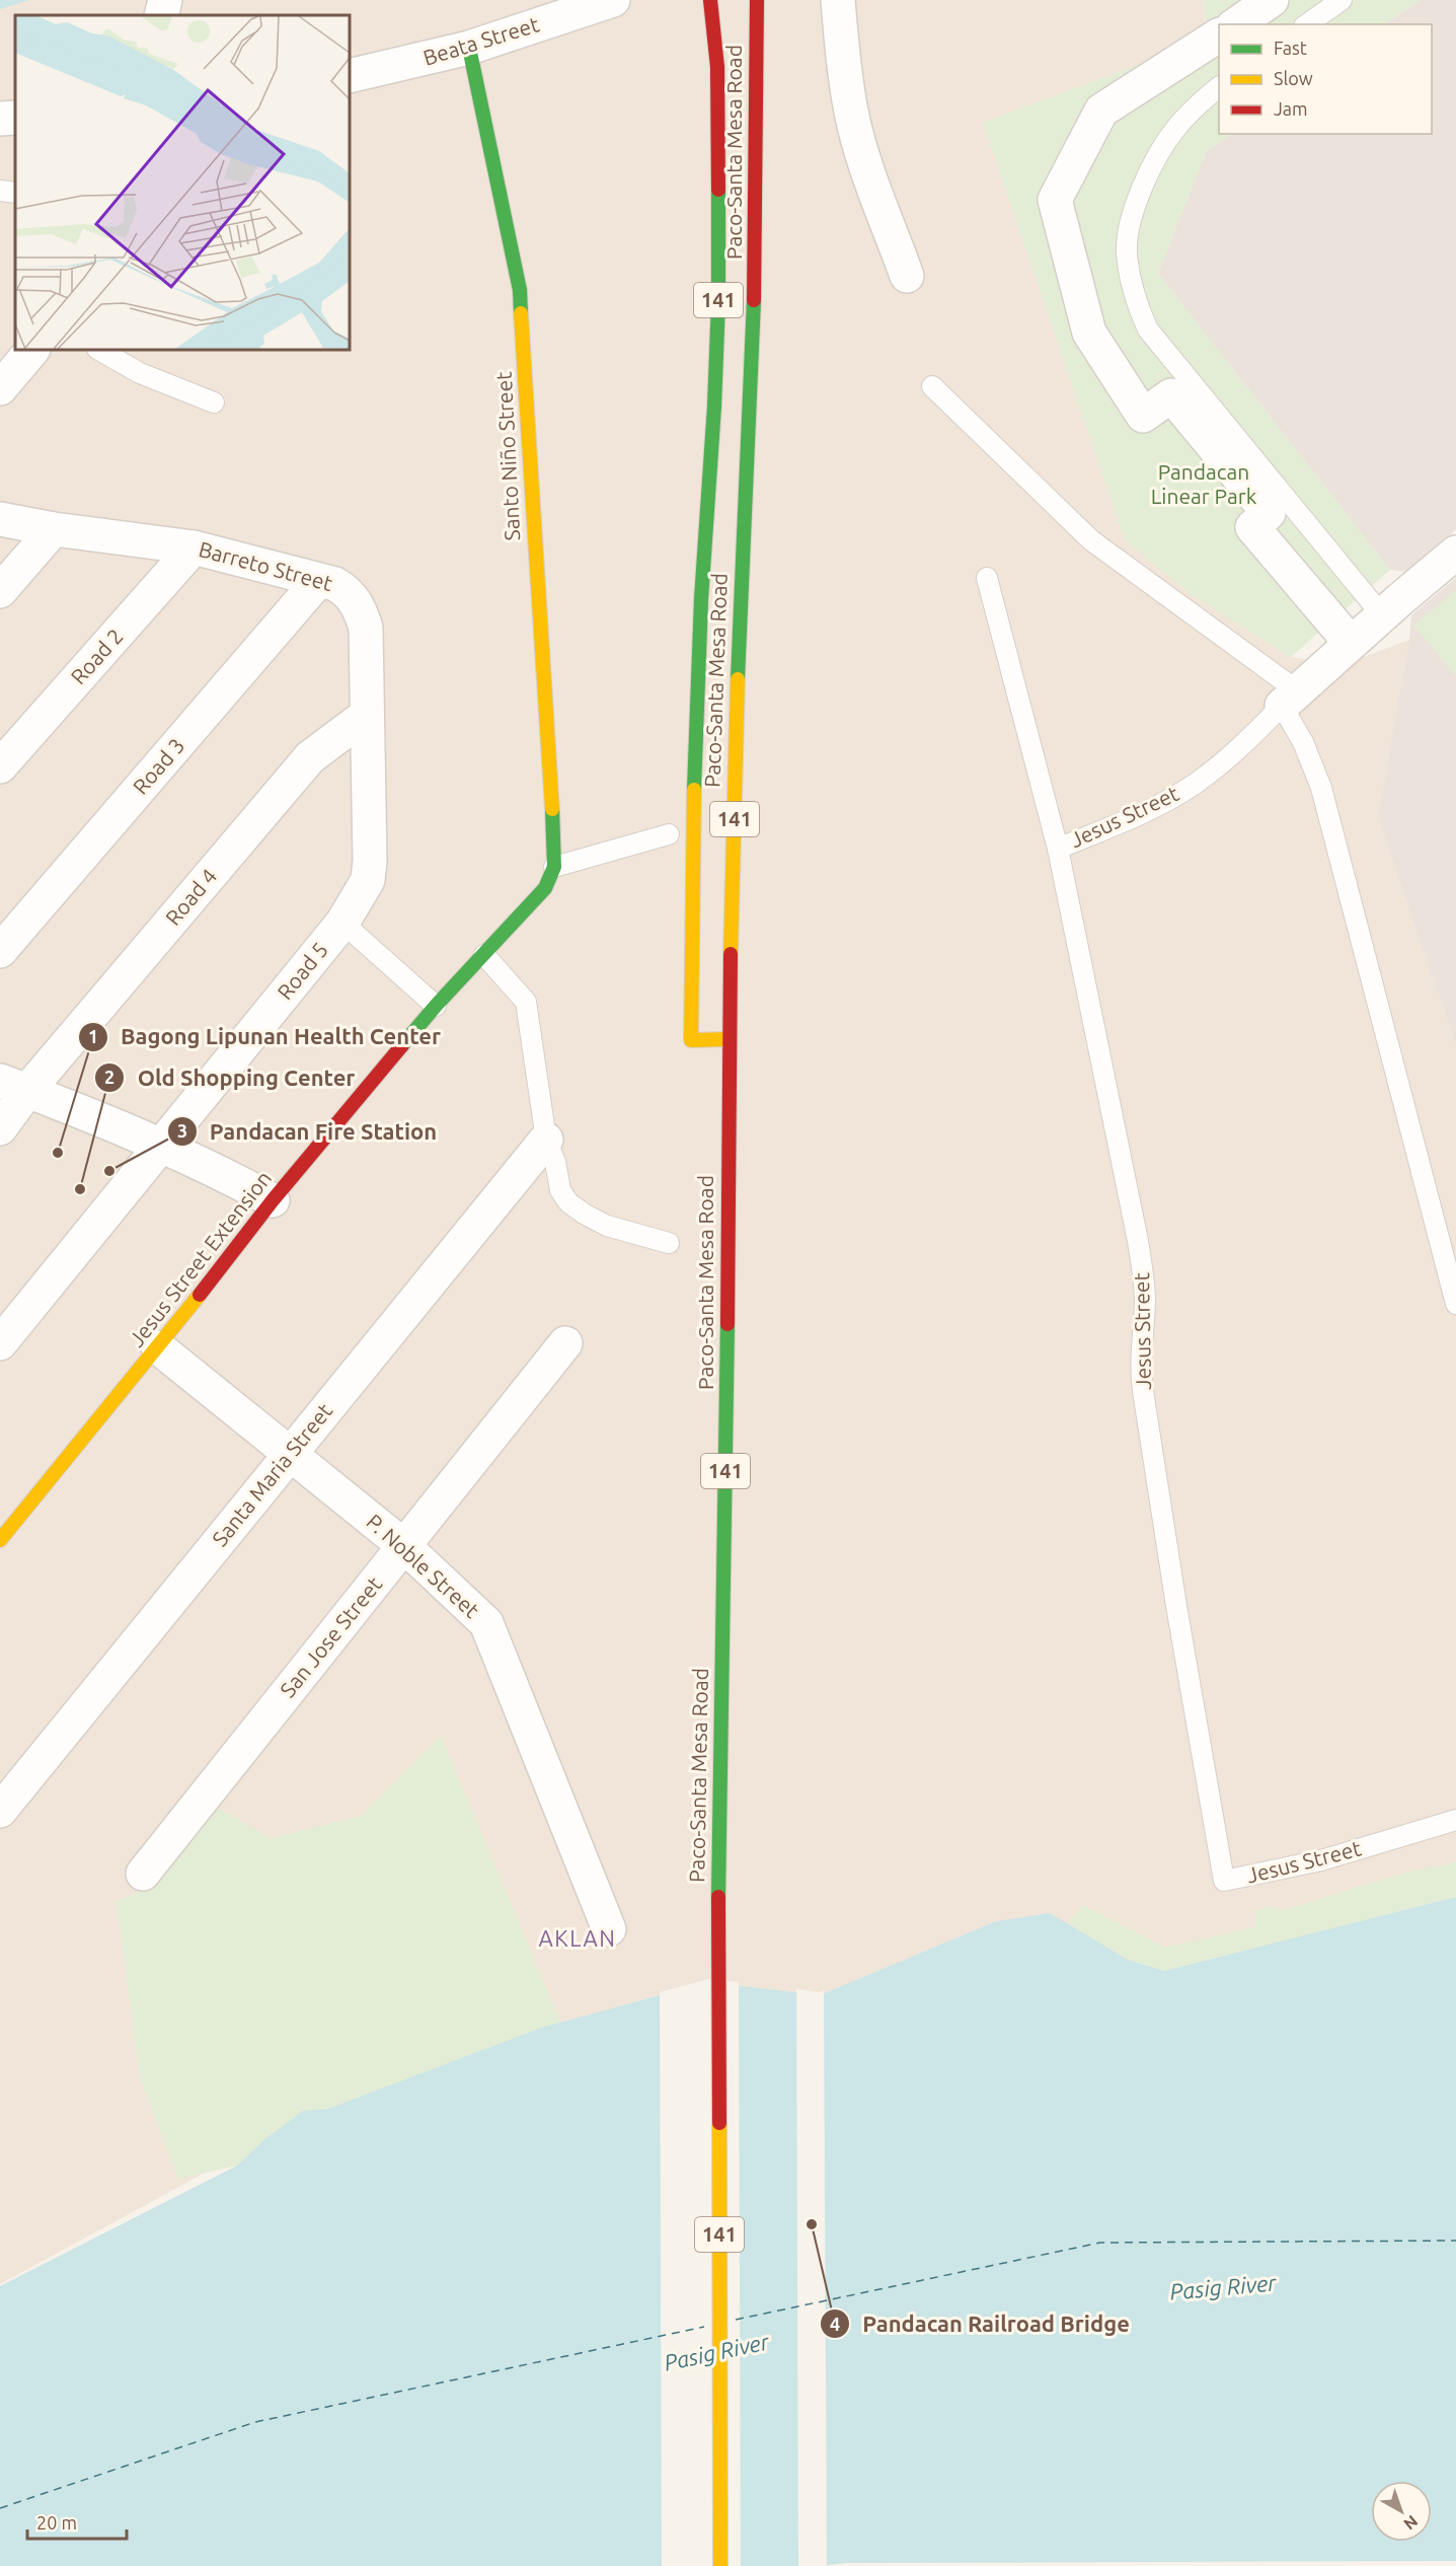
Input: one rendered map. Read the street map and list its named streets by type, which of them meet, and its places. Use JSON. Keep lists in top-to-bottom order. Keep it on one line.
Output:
{"streets":{"main road":["Paco-Santa Mesa Road","141","Santo Niño Street","Jesus Street Extension"],"street":["Beata Street","Barreto Street","Road 2","Road 3","Jesus Street","Road 4","Road 5","Santa Maria Street","P. Noble Street","San Jose Street"]},"crossings":[["Beata Street","Santo Niño Street"],["Santo Niño Street","Jesus Street Extension"],["Barreto Street","Road 2"],["Barreto Street","Road 3"],["Barreto Street","Road 4"],["Barreto Street","Road 5"],["Jesus Street Extension","P. Noble Street"],["Santa Maria Street","P. Noble Street"],["P. Noble Street","San Jose Street"]],"districts":["AKLAN"],"water":["Pasig River"],"parks":["Pandacan Linear Park"],"places":["Bagong Lipunan Health Center","Pandacan Fire Station","Old Shopping Center","Pandacan Railroad Bridge"],"legend":["Fast","Slow","Jam"],"scale_bar":"20 m","north":"bottom right"}
